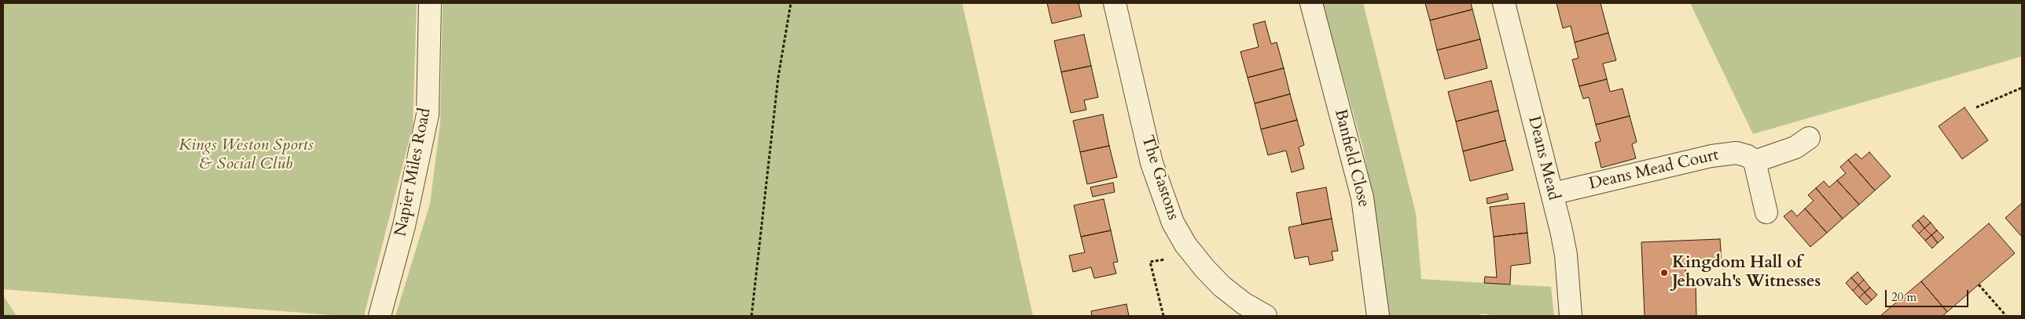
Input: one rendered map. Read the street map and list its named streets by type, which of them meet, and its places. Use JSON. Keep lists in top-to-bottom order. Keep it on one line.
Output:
{"streets":{"street":["Banfield Close","Deans Mead","Deans Mead Court","Napier Miles Road","The Gastons"]},"crossings":[["Deans Mead","Deans Mead Court"]],"parks":["Kings Weston Sports & Social Club"],"places":["Kingdom Hall of Jehovah's Witnesses"],"scale_bar":"20 m"}
